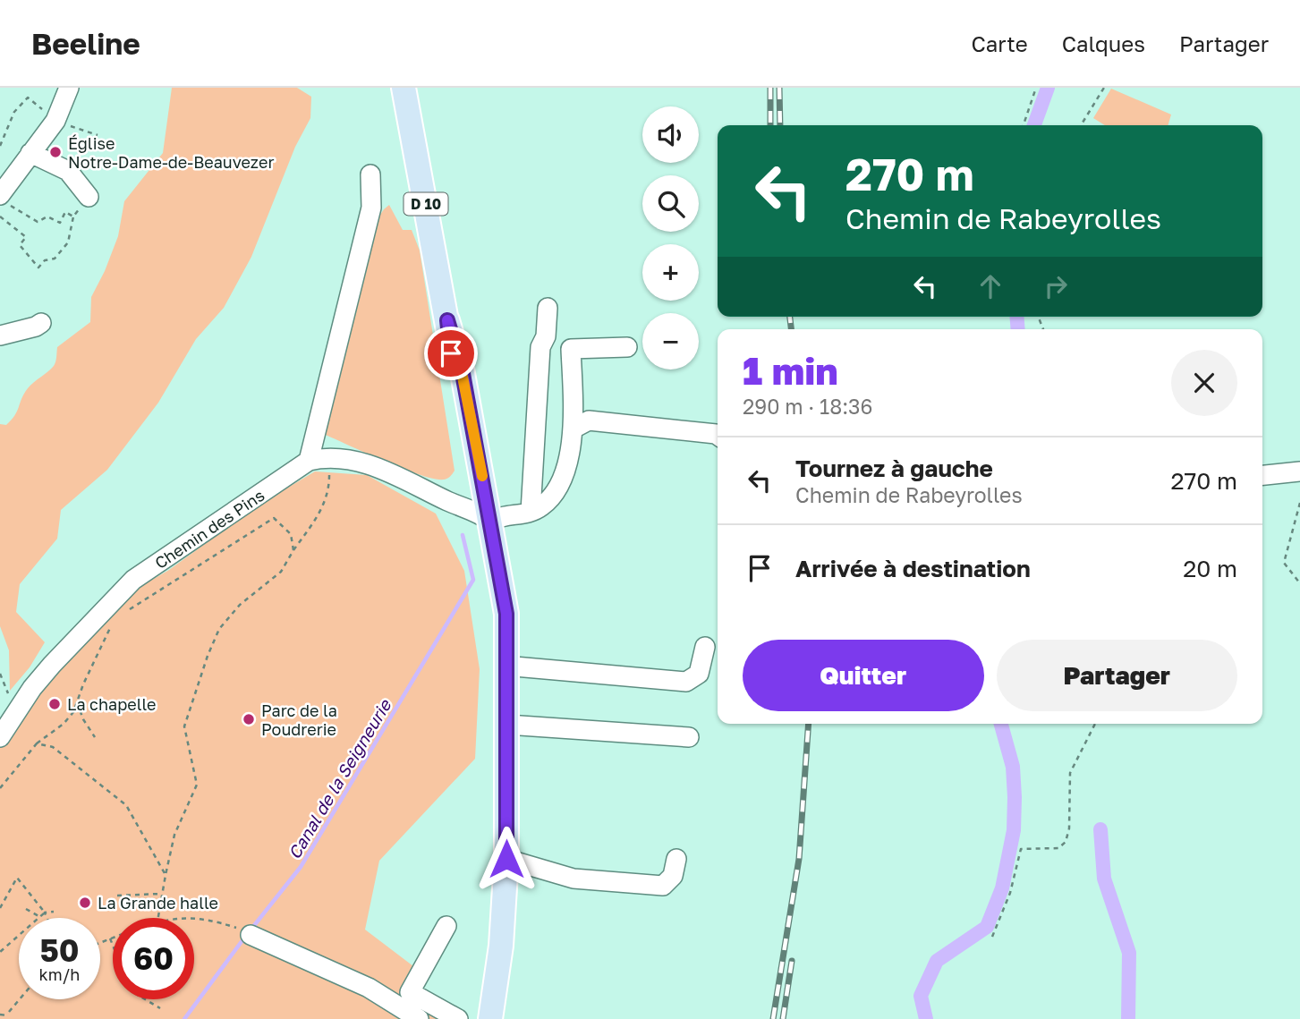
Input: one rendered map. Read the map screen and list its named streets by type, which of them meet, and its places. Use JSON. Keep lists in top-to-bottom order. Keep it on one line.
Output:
{"streets":{"main road":["D 10"],"street":["Chemin des Pins"]},"crossings":[["D 10","Chemin des Pins"]],"water":["Canal de la Seigneurie"],"places":["Église Notre-Dame-de-Beauvezer","La chapelle","Parc de la Poudrerie","La Grande halle"],"page":{"header":"Beeline","nav":["Carte","Calques","Partager"],"map_buttons":["+","−"],"turn":["270 m","Chemin de Rabeyrolles"],"heading":["1 min","290 m · 18:36"],"list":[{"name":"Tournez à gauche","note":"Chemin de Rabeyrolles","value":"270 m"},{"name":"Arrivée à destination","value":"20 m"}],"buttons":["Quitter","Partager"],"speed":"50 km/h","limit":"60"}}
